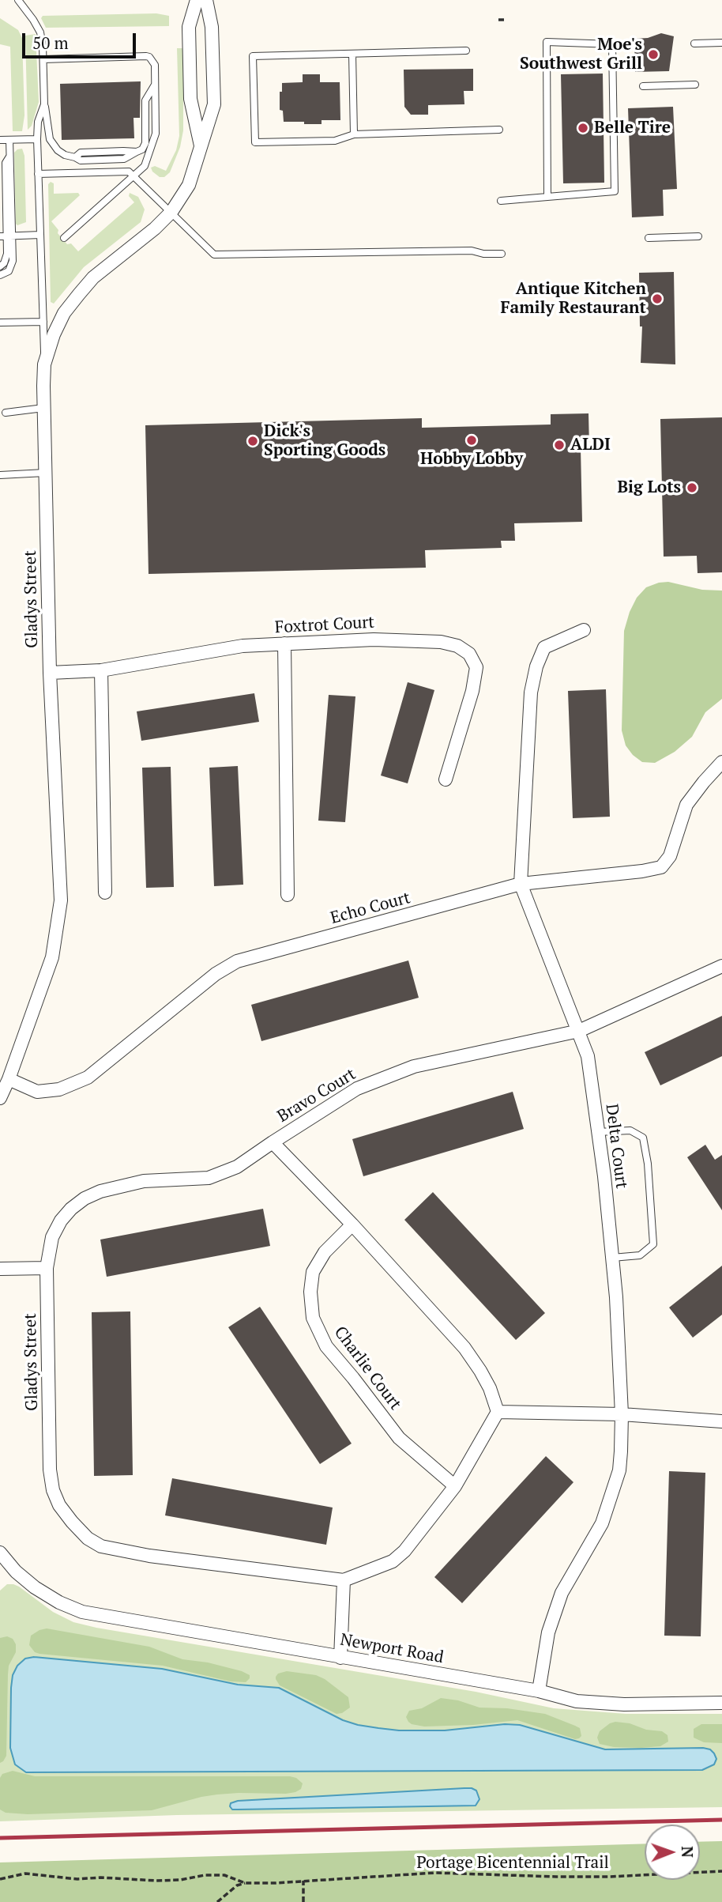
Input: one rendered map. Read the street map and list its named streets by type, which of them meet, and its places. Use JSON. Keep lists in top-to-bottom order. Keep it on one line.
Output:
{"streets":{"street":["Gladys Street","Foxtrot Court","Echo Court","Bravo Court","Delta Court","Charlie Court","Newport Road"],"path":["Portage Bicentennial Trail"]},"crossings":[["Gladys Street","Foxtrot Court"],["Gladys Street","Echo Court"],["Gladys Street","Bravo Court"],["Echo Court","Delta Court"],["Bravo Court","Delta Court"],["Delta Court","Newport Road"]],"places":["Moe's Southwest Grill","Belle Tire","Antique Kitchen Family Restaurant","Hobby Lobby","Dick's Sporting Goods","ALDI","Big Lots"],"scale_bar":"50 m","north":"right"}
